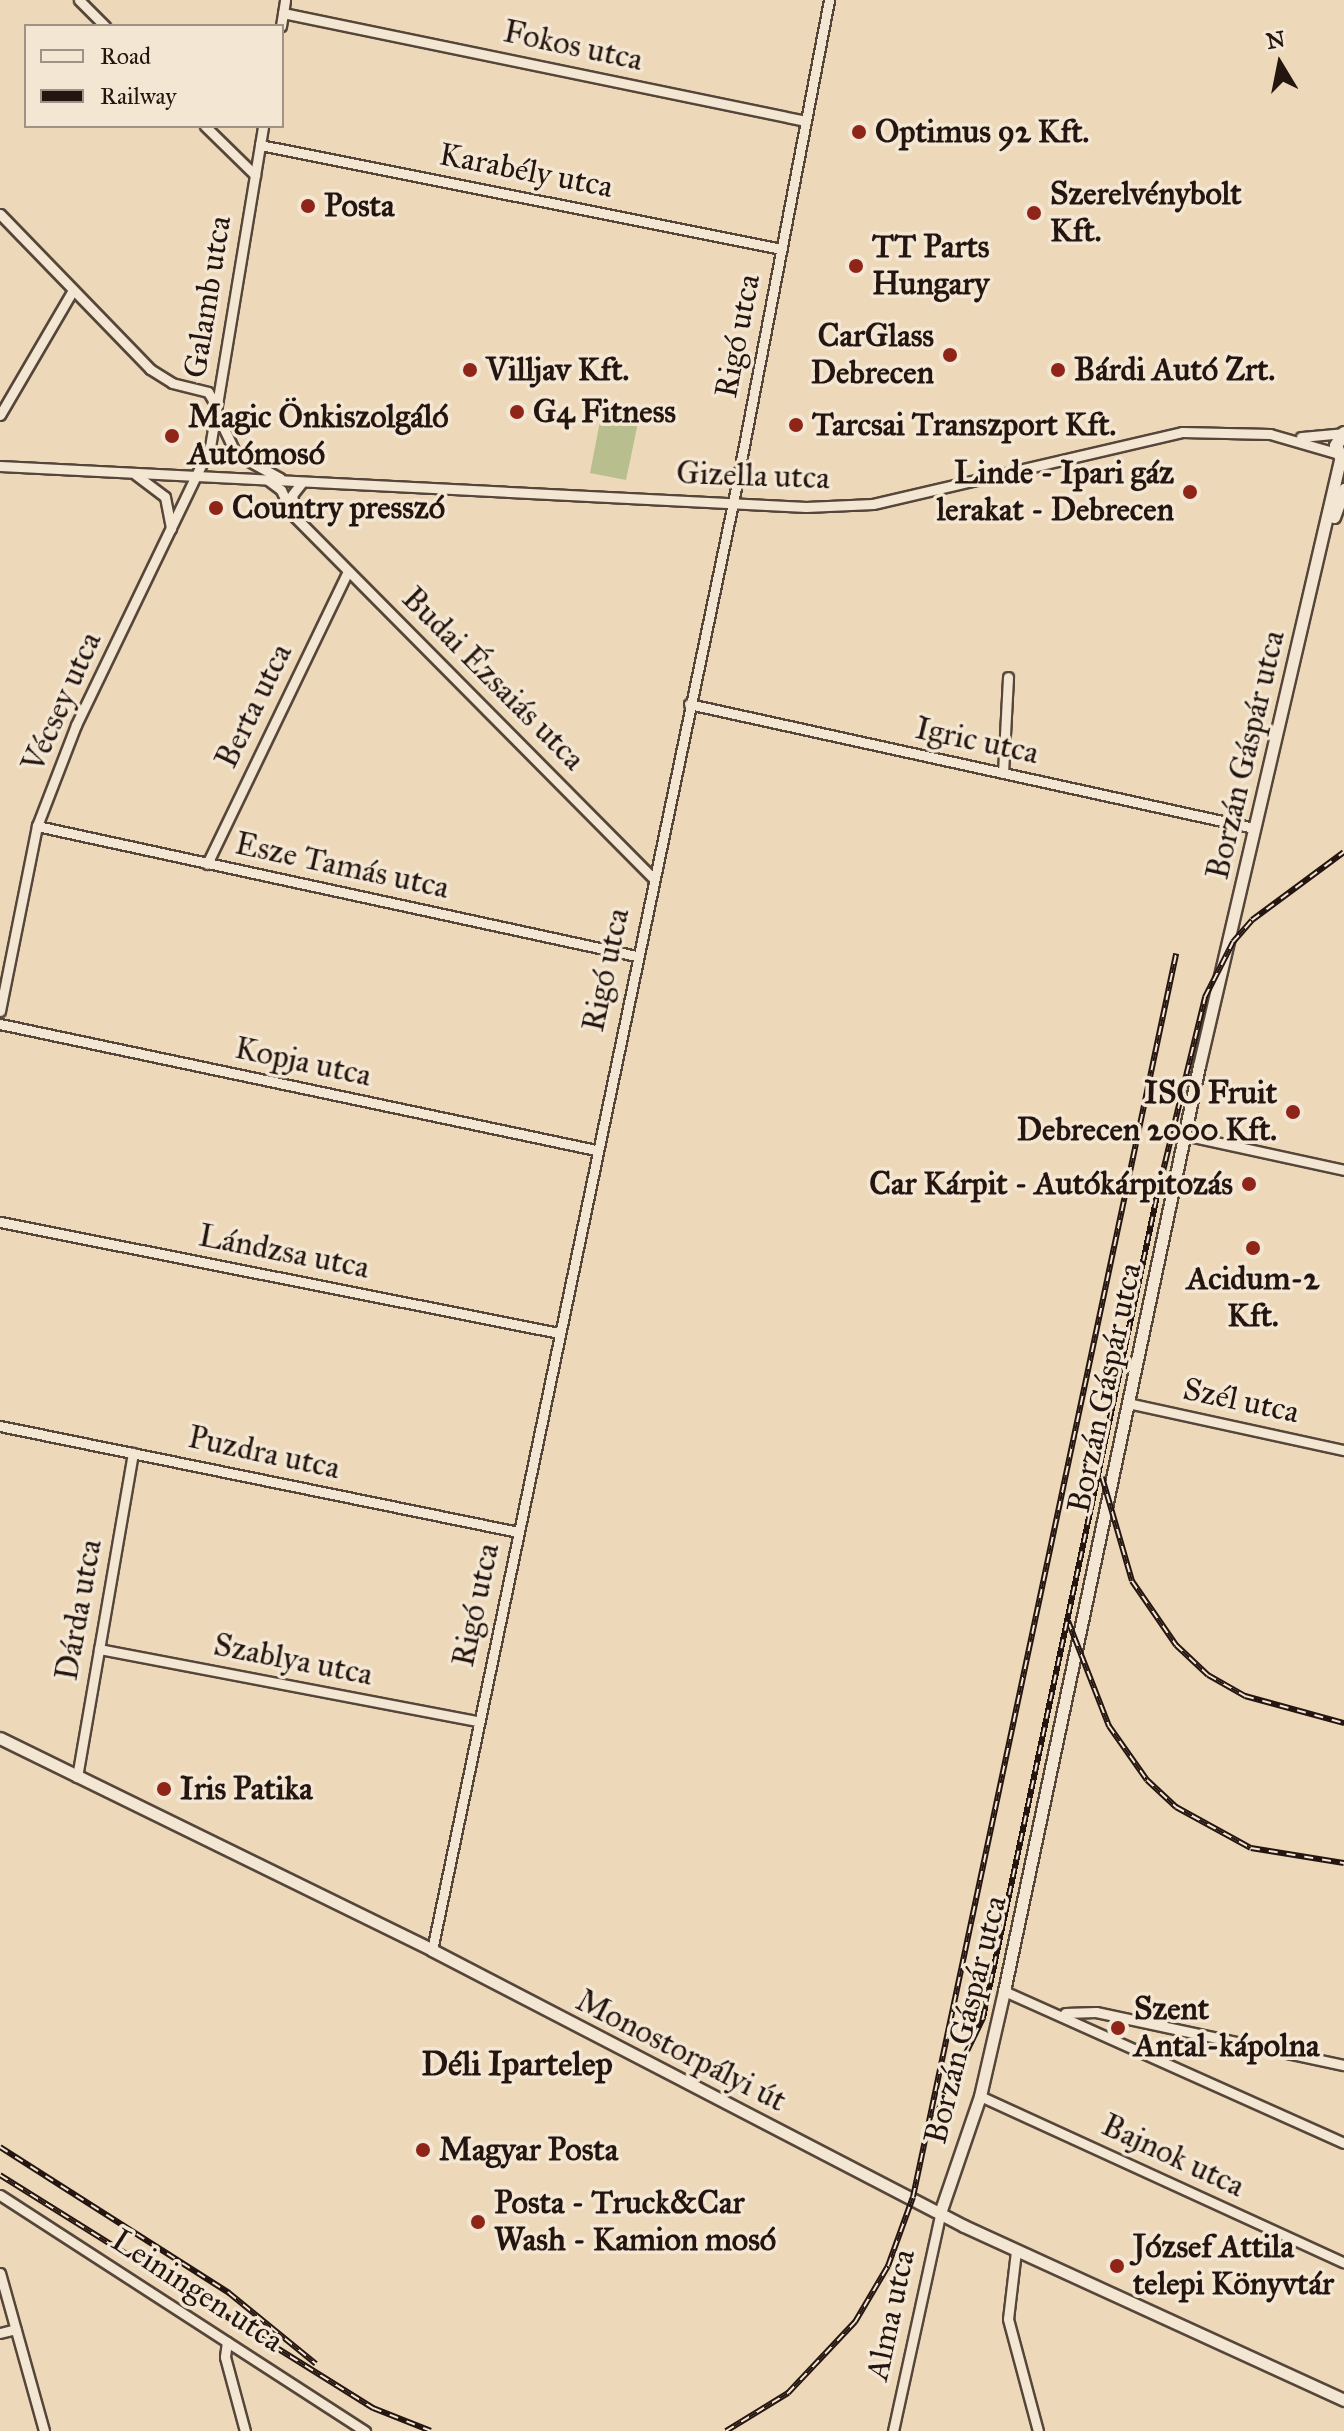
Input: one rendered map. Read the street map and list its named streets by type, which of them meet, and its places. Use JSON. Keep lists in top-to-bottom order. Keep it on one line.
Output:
{"streets":{"street":["Fokos utca","Karabély utca","Galamb utca","Rigó utca","Gizella utca","Budai Ézsaiás utca","Vécsey utca","Berta utca","Igric utca","Borzán Gáspár utca","Esze Tamás utca","Kopja utca","Lándzsa utca","Szél utca","Puzdra utca","Dárda utca","Szablya utca","Monostorpályi út","Bajnok utca","Leiningen utca","Alma utca"]},"crossings":[["Fokos utca","Rigó utca"],["Karabély utca","Galamb utca"],["Karabély utca","Rigó utca"],["Galamb utca","Gizella utca"],["Galamb utca","Vécsey utca"],["Rigó utca","Gizella utca"],["Rigó utca","Budai Ézsaiás utca"],["Rigó utca","Igric utca"],["Rigó utca","Esze Tamás utca"],["Rigó utca","Kopja utca"],["Rigó utca","Lándzsa utca"],["Rigó utca","Puzdra utca"],["Rigó utca","Szablya utca"],["Rigó utca","Monostorpályi út"],["Gizella utca","Budai Ézsaiás utca"],["Gizella utca","Vécsey utca"],["Gizella utca","Borzán Gáspár utca"],["Budai Ézsaiás utca","Berta utca"],["Vécsey utca","Esze Tamás utca"],["Berta utca","Esze Tamás utca"],["Igric utca","Borzán Gáspár utca"],["Borzán Gáspár utca","Szél utca"],["Borzán Gáspár utca","Monostorpályi út"],["Borzán Gáspár utca","Bajnok utca"],["Borzán Gáspár utca","Alma utca"],["Puzdra utca","Dárda utca"],["Dárda utca","Szablya utca"],["Dárda utca","Monostorpályi út"],["Monostorpályi út","Alma utca"]],"districts":["Déli Ipartelep"],"places":["Optimus 92 Kft.","Posta","Szerelvénybolt Kft.","TT Parts Hungary","CarGlass Debrecen","Villjav Kft.","Bárdi Autó Zrt.","G4 Fitness","Tarcsai Transzport Kft.","Magic Önkiszolgáló Autómosó","Linde - Ipari gáz lerakat - Debrecen","Country presszó","ISO Fruit Debrecen 2000 Kft.","Car Kárpit - Autókárpitozás","Acidum-2 Kft.","Iris Patika","Szent Antal-kápolna","Magyar Posta","Posta - Truck&Car Wash - Kamion mosó","József Attila telepi Könyvtár"],"legend":["Road","Railway"],"north":"top"}
